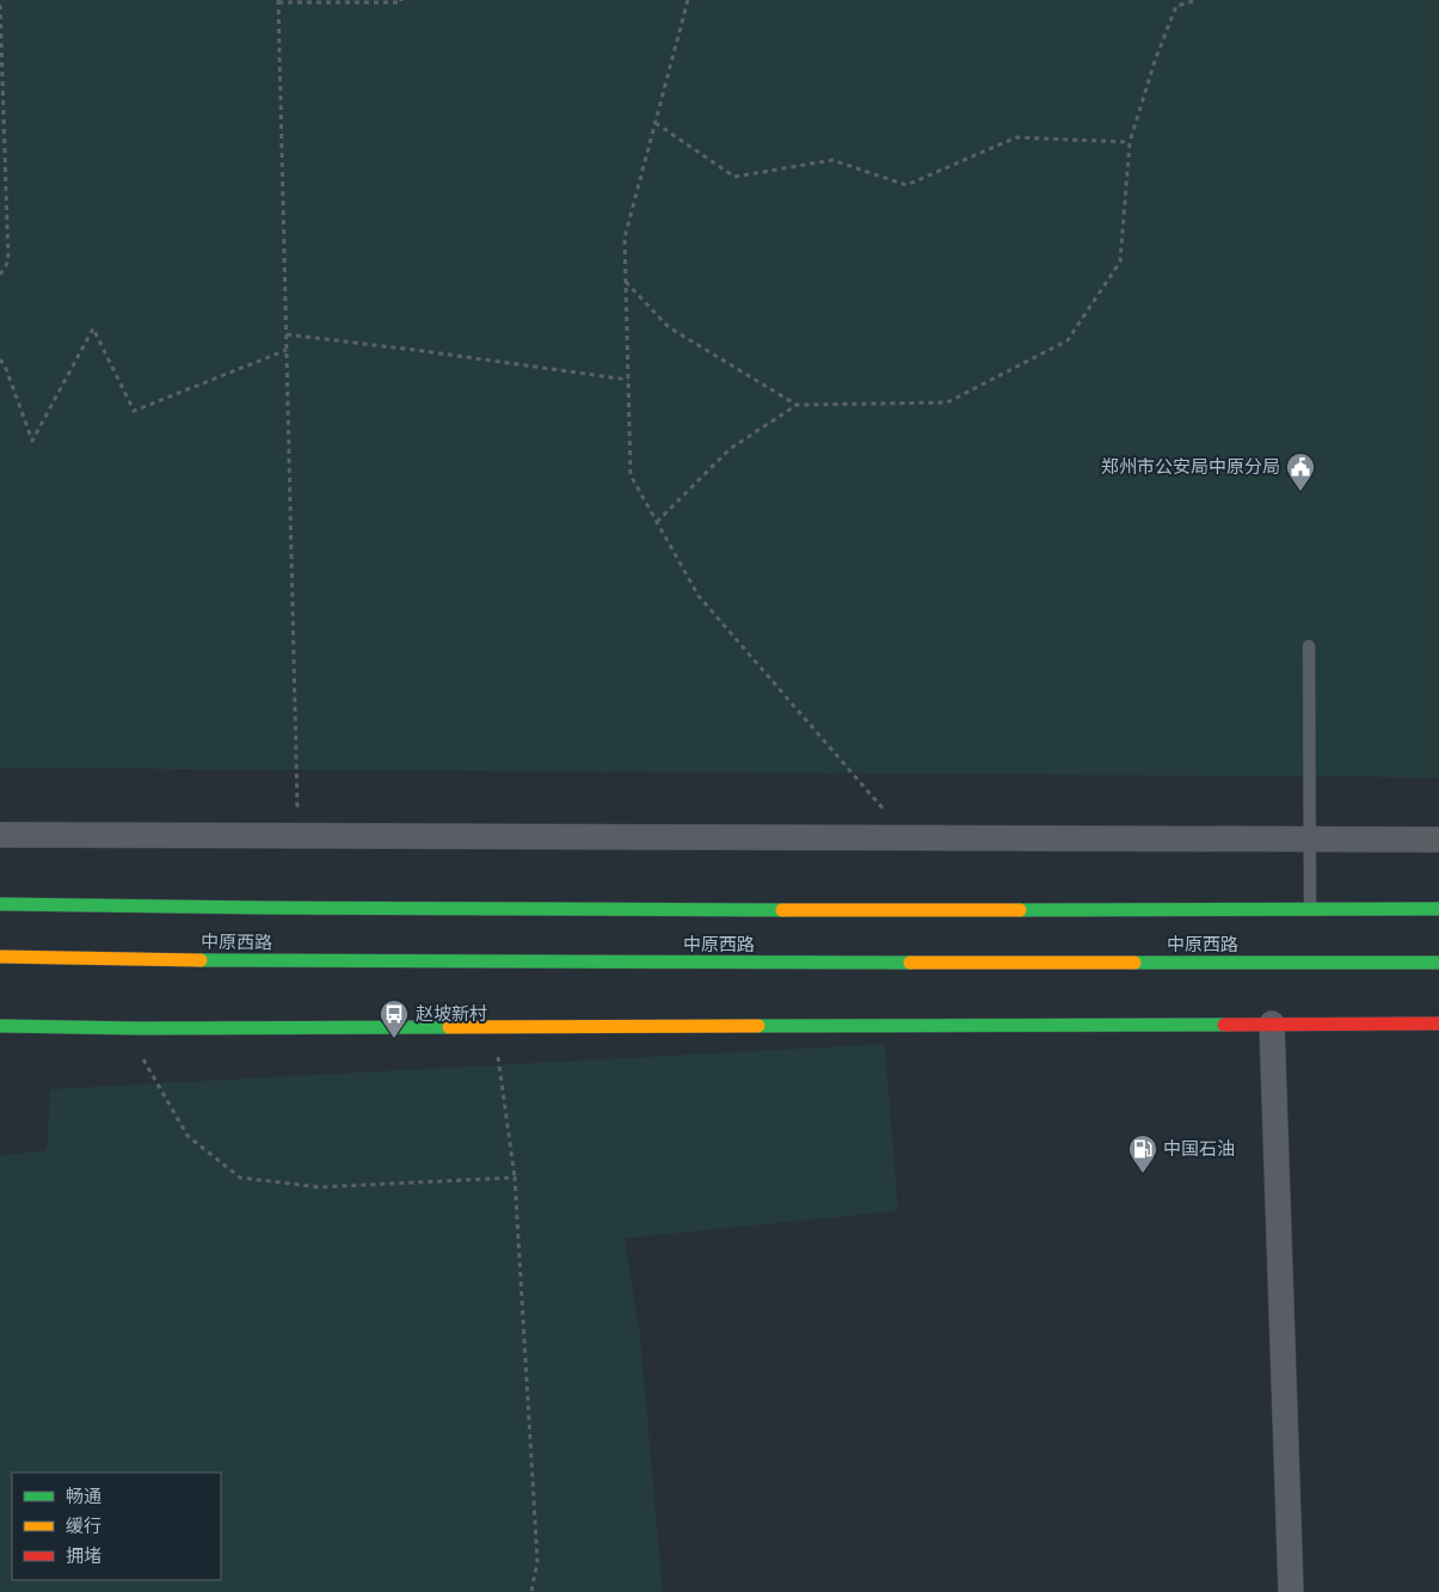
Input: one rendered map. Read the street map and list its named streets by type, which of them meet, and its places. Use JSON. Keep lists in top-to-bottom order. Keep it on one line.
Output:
{"streets":{"main road":["中原西路"]},"places":{"public building":["郑州市公安局中原分局"],"bus stop":["赵坡新村"],"fuel station":["中国石油"]},"legend":["畅通","缓行","拥堵"]}
